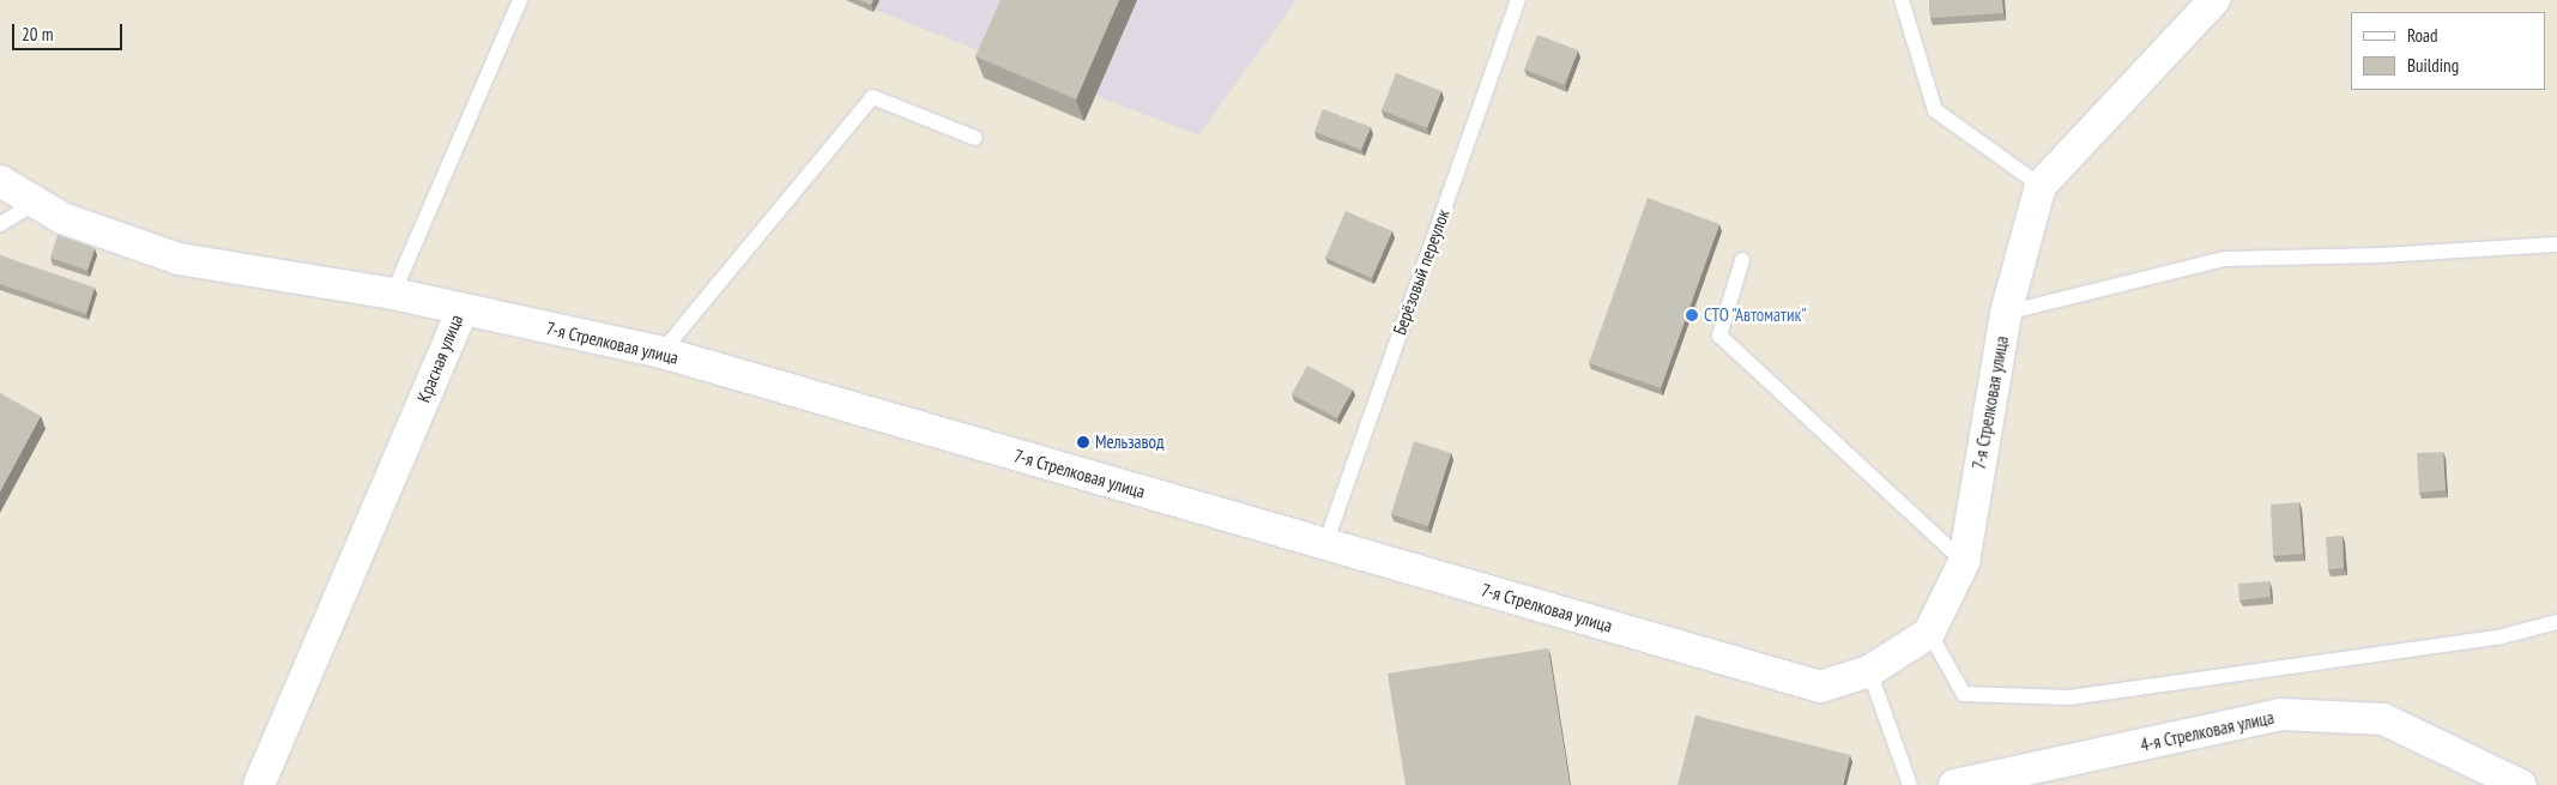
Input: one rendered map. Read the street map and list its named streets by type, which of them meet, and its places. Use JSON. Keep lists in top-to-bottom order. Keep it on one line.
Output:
{"streets":{"street":["7-я Стрелковая улица","Красная улица","4-я Стрелковая улица"],"lane":["Берёзовый переулок"]},"crossings":[["Берёзовый переулок","7-я Стрелковая улица"],["7-я Стрелковая улица","Красная улица"]],"places":["СТО \"Автоматик\"","Мельзавод"],"legend":["Road","Building"],"scale_bar":"20 m"}
